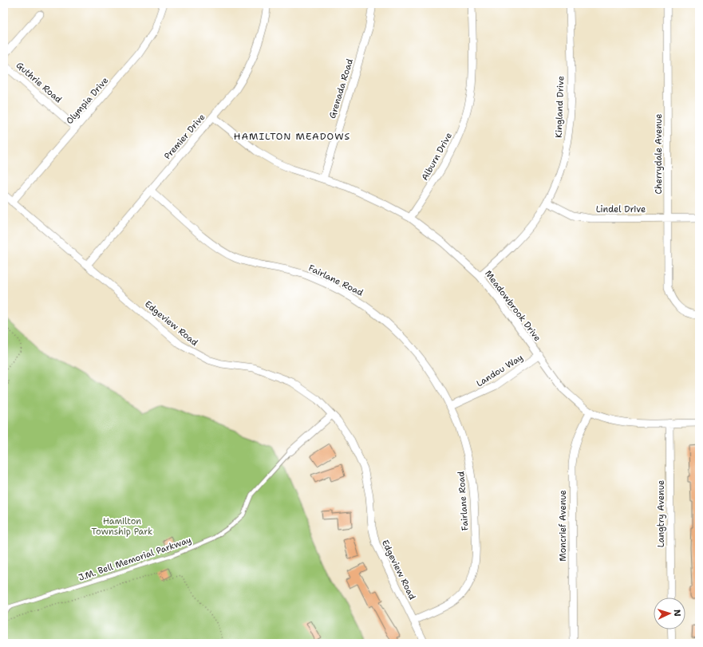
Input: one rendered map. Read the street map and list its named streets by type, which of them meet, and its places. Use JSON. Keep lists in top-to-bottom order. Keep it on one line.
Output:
{"streets":{"street":["Guthrie Road","Grenada Road","Olympia Drive","Kingland Drive","Premier Drive","Cherrydale Avenue","Alburn Drive","Lindel Drive","Fairlane Road","Meadowbrook Drive","Edgeview Road","Landou Way","Langtry Avenue","Moncrief Avenue"],"lane":["J.M. Bell Memorial Parkway"]},"crossings":[["Guthrie Road","Olympia Drive"],["Grenada Road","Meadowbrook Drive"],["Olympia Drive","Edgeview Road"],["Kingland Drive","Lindel Drive"],["Kingland Drive","Meadowbrook Drive"],["Premier Drive","Fairlane Road"],["Premier Drive","Meadowbrook Drive"],["Premier Drive","Edgeview Road"],["Cherrydale Avenue","Lindel Drive"],["Alburn Drive","Meadowbrook Drive"],["Fairlane Road","Edgeview Road"],["Fairlane Road","Landou Way"],["Meadowbrook Drive","Landou Way"],["Meadowbrook Drive","Langtry Avenue"],["Meadowbrook Drive","Moncrief Avenue"]],"districts":["HAMILTON MEADOWS"],"parks":["Hamilton Township Park"],"north":"right"}
